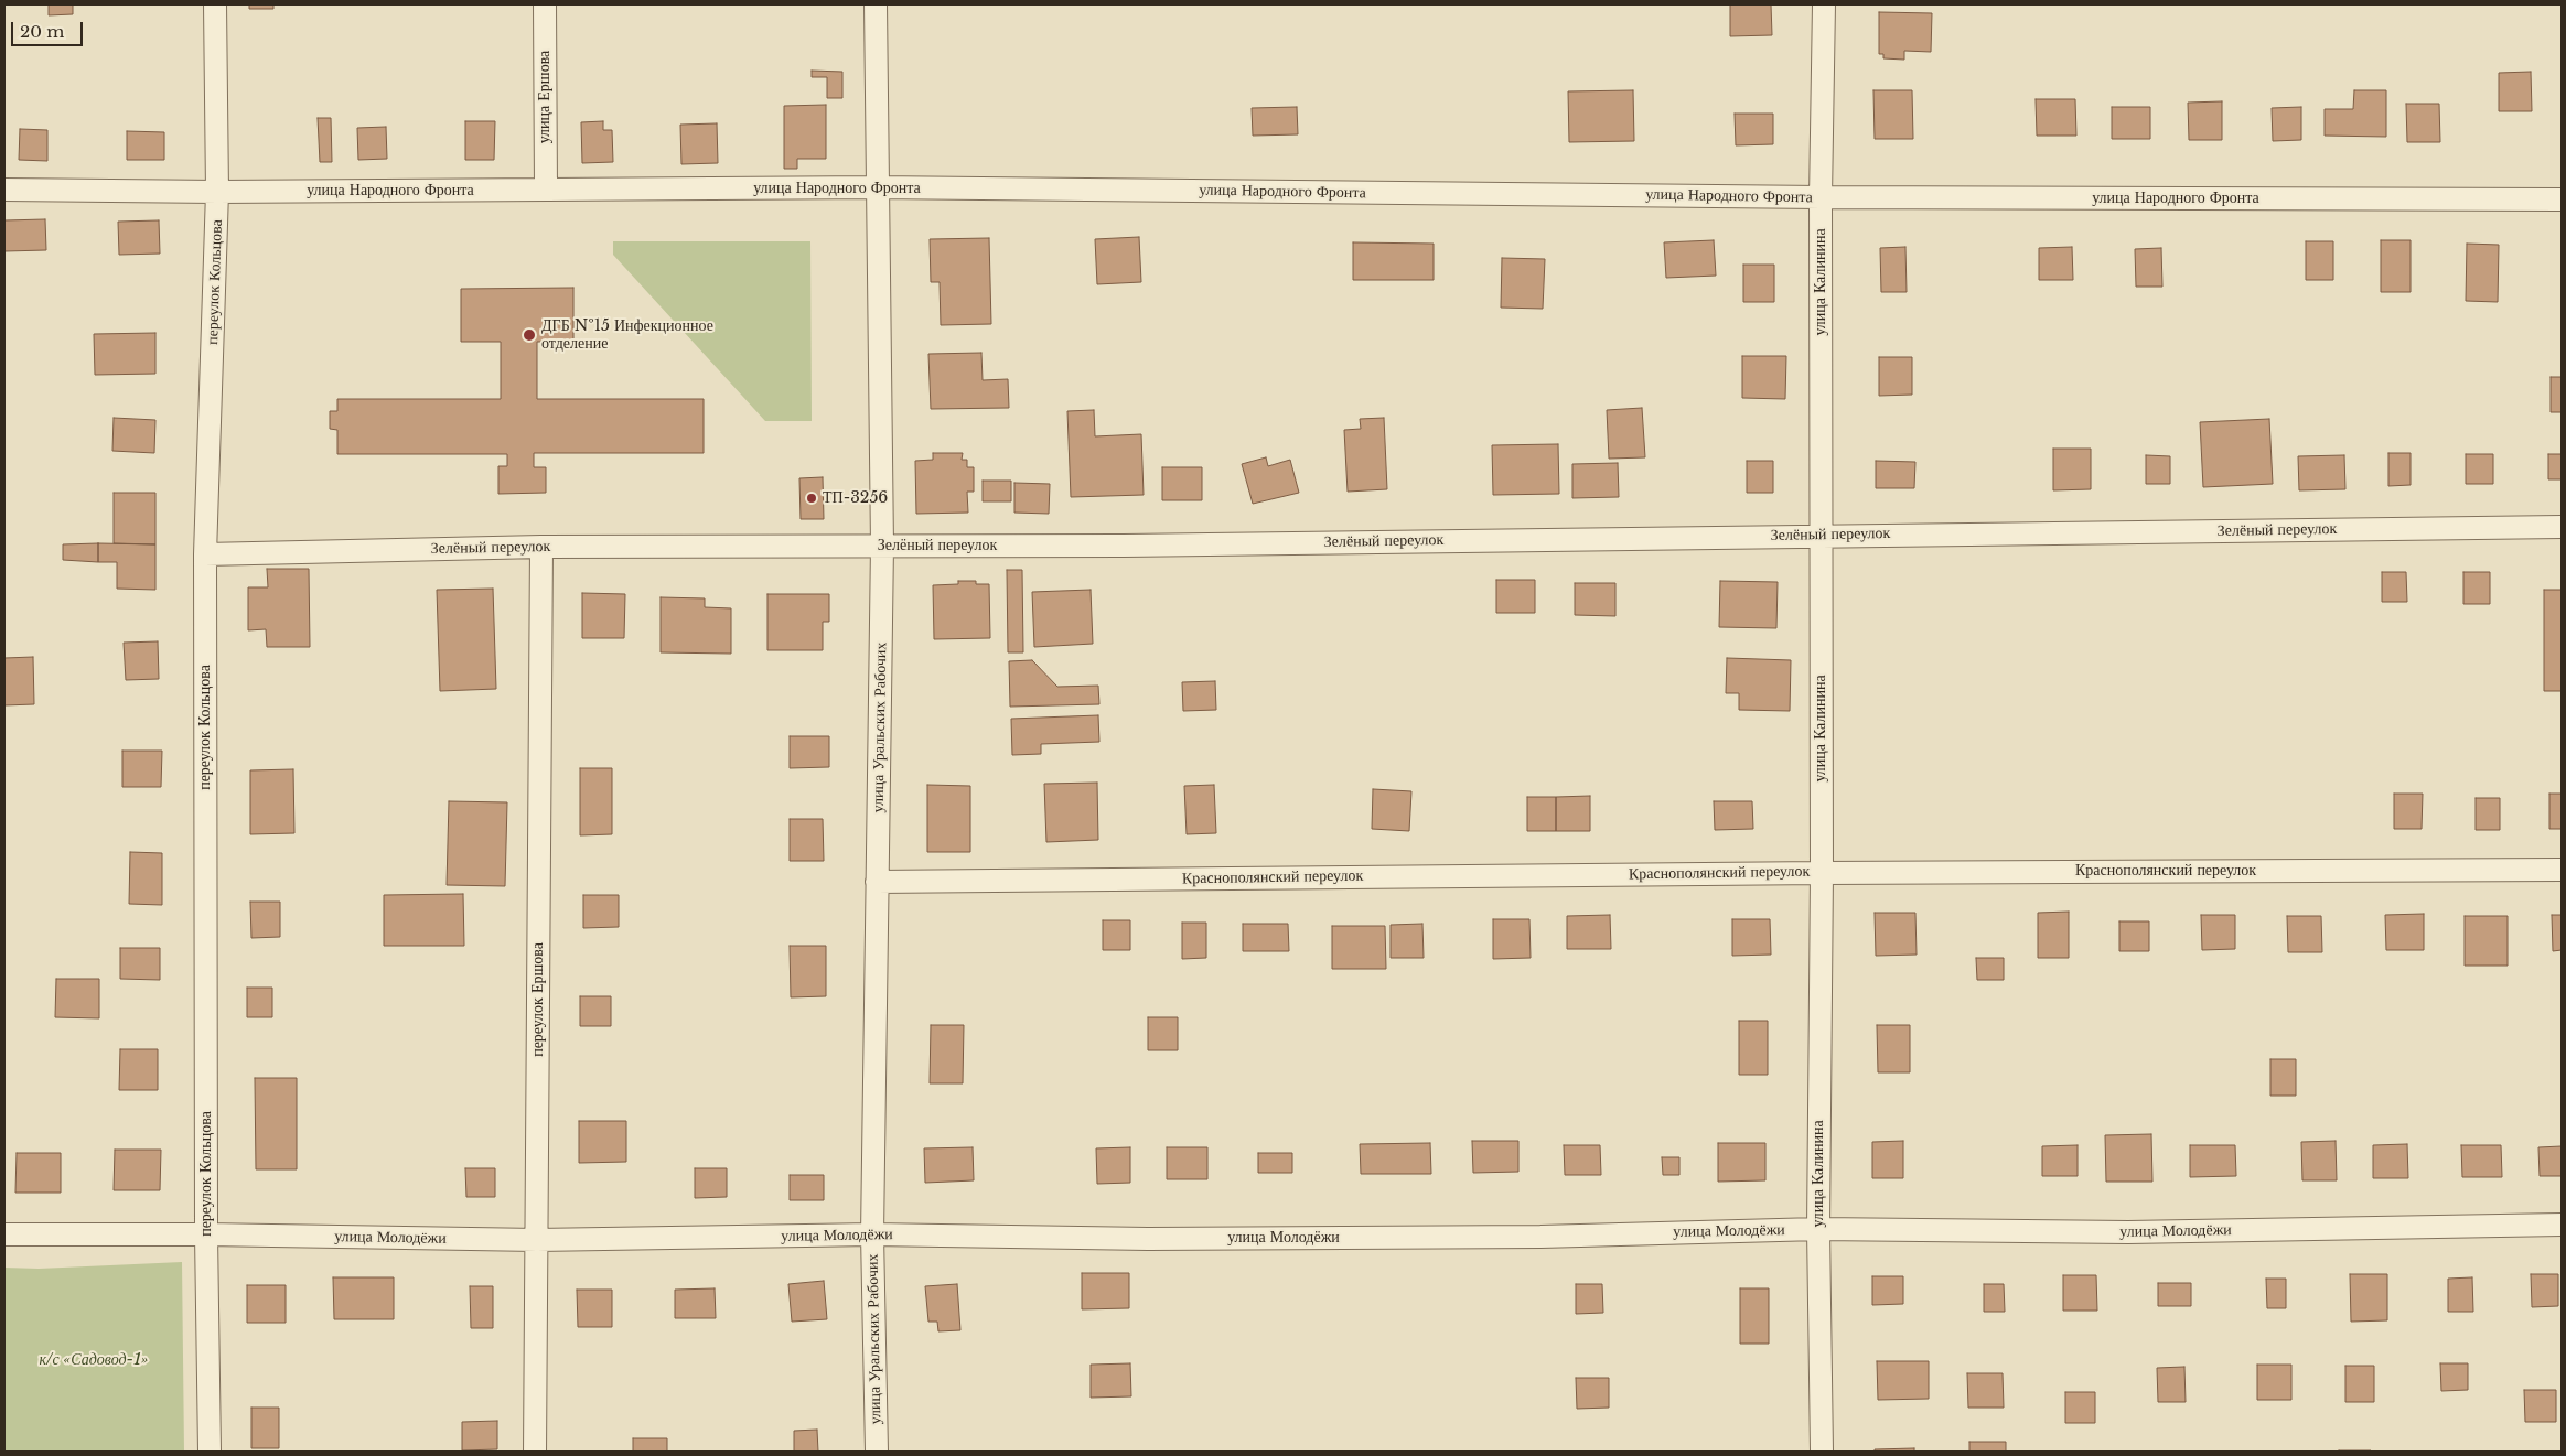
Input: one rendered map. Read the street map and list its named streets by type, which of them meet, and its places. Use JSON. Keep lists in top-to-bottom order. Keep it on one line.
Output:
{"streets":{"street":["улица Ершова","улица Народного Фронта","переулок Кольцова","улица Калинина","Зелёный переулок","улица Уральских Рабочих","Краснополянский переулок","переулок Ершова","улица Молодёжи"]},"crossings":[["улица Ершова","улица Народного Фронта"],["улица Народного Фронта","переулок Кольцова"],["улица Народного Фронта","улица Калинина"],["улица Народного Фронта","улица Уральских Рабочих"],["переулок Кольцова","Зелёный переулок"],["переулок Кольцова","улица Молодёжи"],["улица Калинина","Зелёный переулок"],["улица Калинина","Краснополянский переулок"],["улица Калинина","улица Молодёжи"],["Зелёный переулок","улица Уральских Рабочих"],["Зелёный переулок","переулок Ершова"],["улица Уральских Рабочих","Краснополянский переулок"],["улица Уральских Рабочих","улица Молодёжи"],["переулок Ершова","улица Молодёжи"]],"parks":["к/с «Садовод-1»"],"places":["ДГБ №15 Инфекционное отделение","ТП-3256"],"scale_bar":"20 m"}
